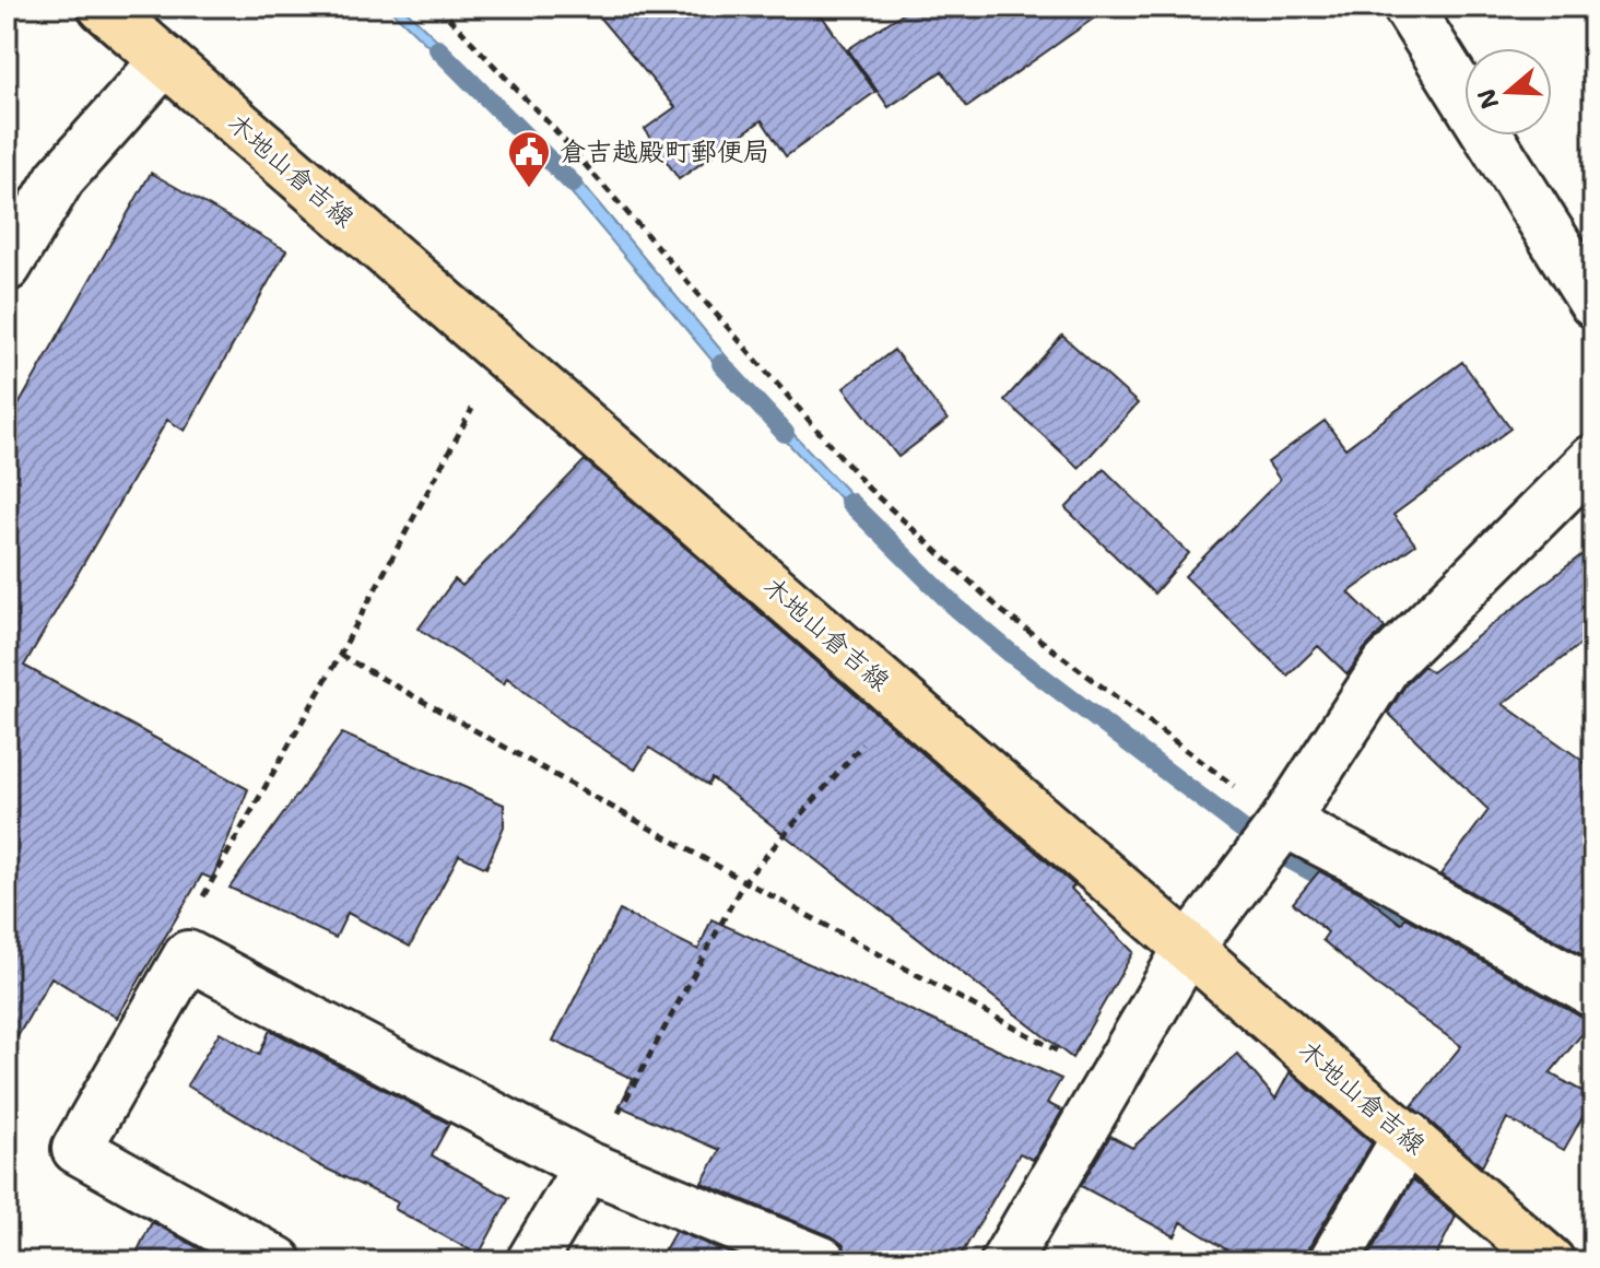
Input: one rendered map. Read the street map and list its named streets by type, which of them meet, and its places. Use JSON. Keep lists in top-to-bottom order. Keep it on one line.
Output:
{"streets":{"main road":["木地山倉吉線"]},"places":{"public building":["倉吉越殿町郵便局"]},"north":"left"}
